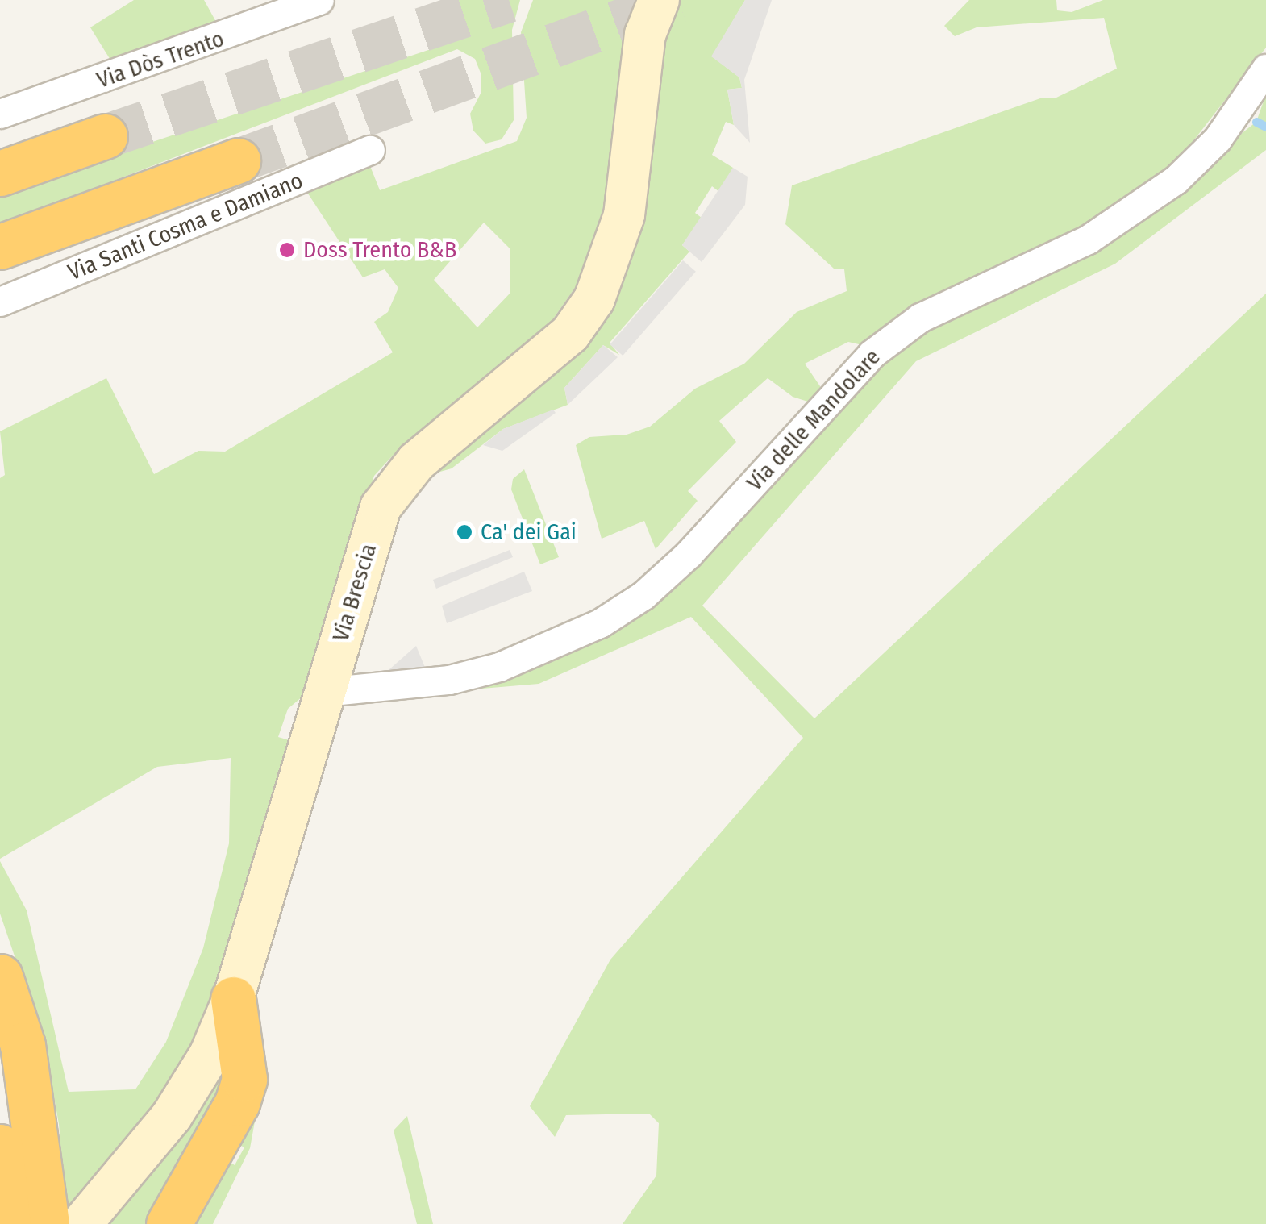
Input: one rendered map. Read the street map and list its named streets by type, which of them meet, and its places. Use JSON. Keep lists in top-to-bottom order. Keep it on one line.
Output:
{"streets":{"street":["Via Dòs Trento","Via Santi Cosma e Damiano","Via delle Mandolare","Via Brescia"]},"crossings":[["Via delle Mandolare","Via Brescia"]],"places":["Doss Trento B&B","Ca' dei Gai"]}
